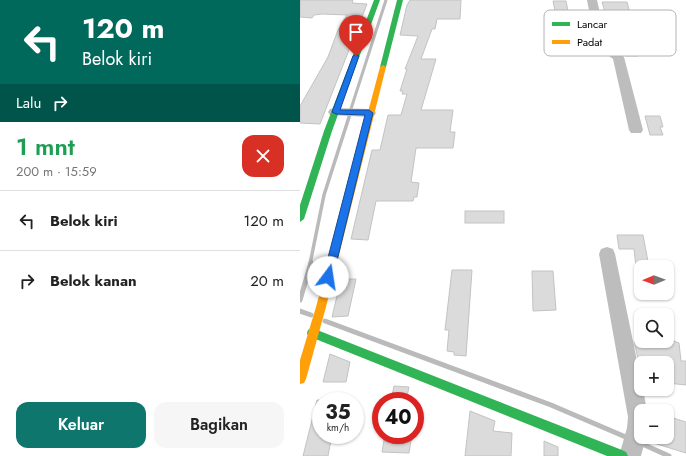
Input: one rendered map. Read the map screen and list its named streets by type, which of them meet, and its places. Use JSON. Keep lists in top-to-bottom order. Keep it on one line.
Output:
{"legend":["Lancar","Padat"],"north":"left","page":{"turn":["120 m","Belok kiri"],"then":"Lalu","heading":["1 mnt","200 m · 15:59"],"list":[{"name":"Belok kiri","value":"120 m"},{"name":"Belok kanan","value":"20 m"}],"map_buttons":["+","−"],"speed":"35 km/h","limit":"40","buttons":["Keluar","Bagikan"]}}
